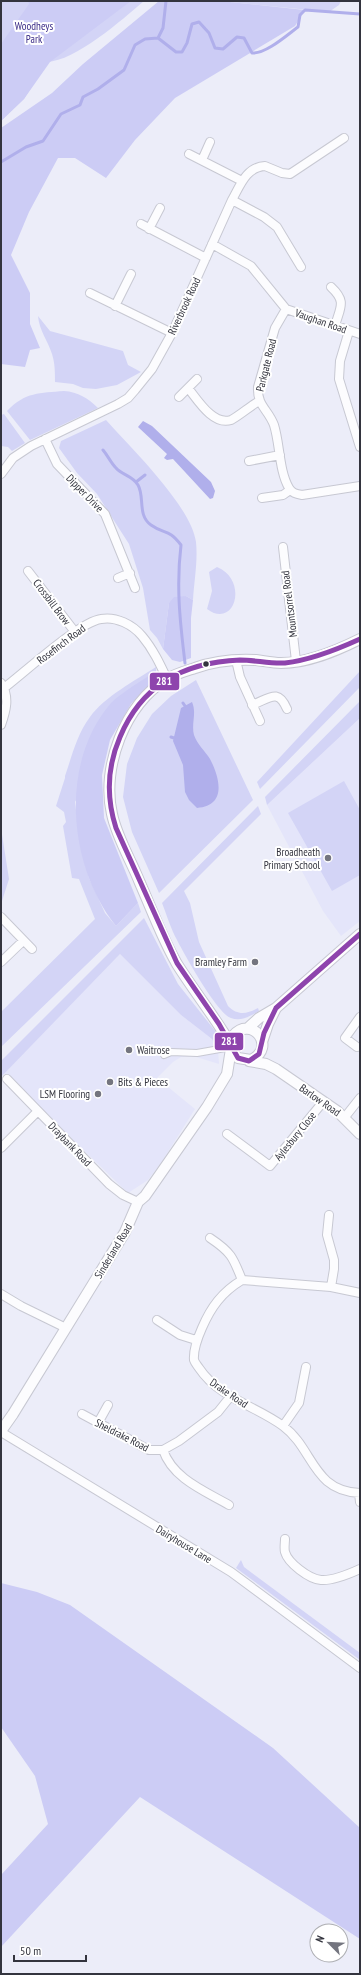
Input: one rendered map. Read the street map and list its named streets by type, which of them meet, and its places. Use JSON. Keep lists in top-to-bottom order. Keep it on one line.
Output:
{"streets":{"street":["Riverbrook Road","Vaughan Road","Parkgate Road","Dipper Drive","Crossbill Brow","Mountsorrel Road","Rosefinch Road","Barlow Road","Aylesbury Close","Draybank Road","Sinderland Road","Drake Road","Sheldrake Road","Dairyhouse Lane"]},"crossings":[["Riverbrook Road","Vaughan Road"],["Riverbrook Road","Dipper Drive"],["Vaughan Road","Parkgate Road"],["Crossbill Brow","Rosefinch Road"],["Barlow Road","Aylesbury Close"],["Barlow Road","Sinderland Road"],["Draybank Road","Sinderland Road"],["Sinderland Road","Dairyhouse Lane"],["Drake Road","Sheldrake Road"]],"parks":["Woodheys Park"],"places":["Broadheath Primary School","Bramley Farm","Waitrose","Bits & Pieces","LSM Flooring"],"lines":["transit line 281"],"scale_bar":"50 m","north":"top left"}
